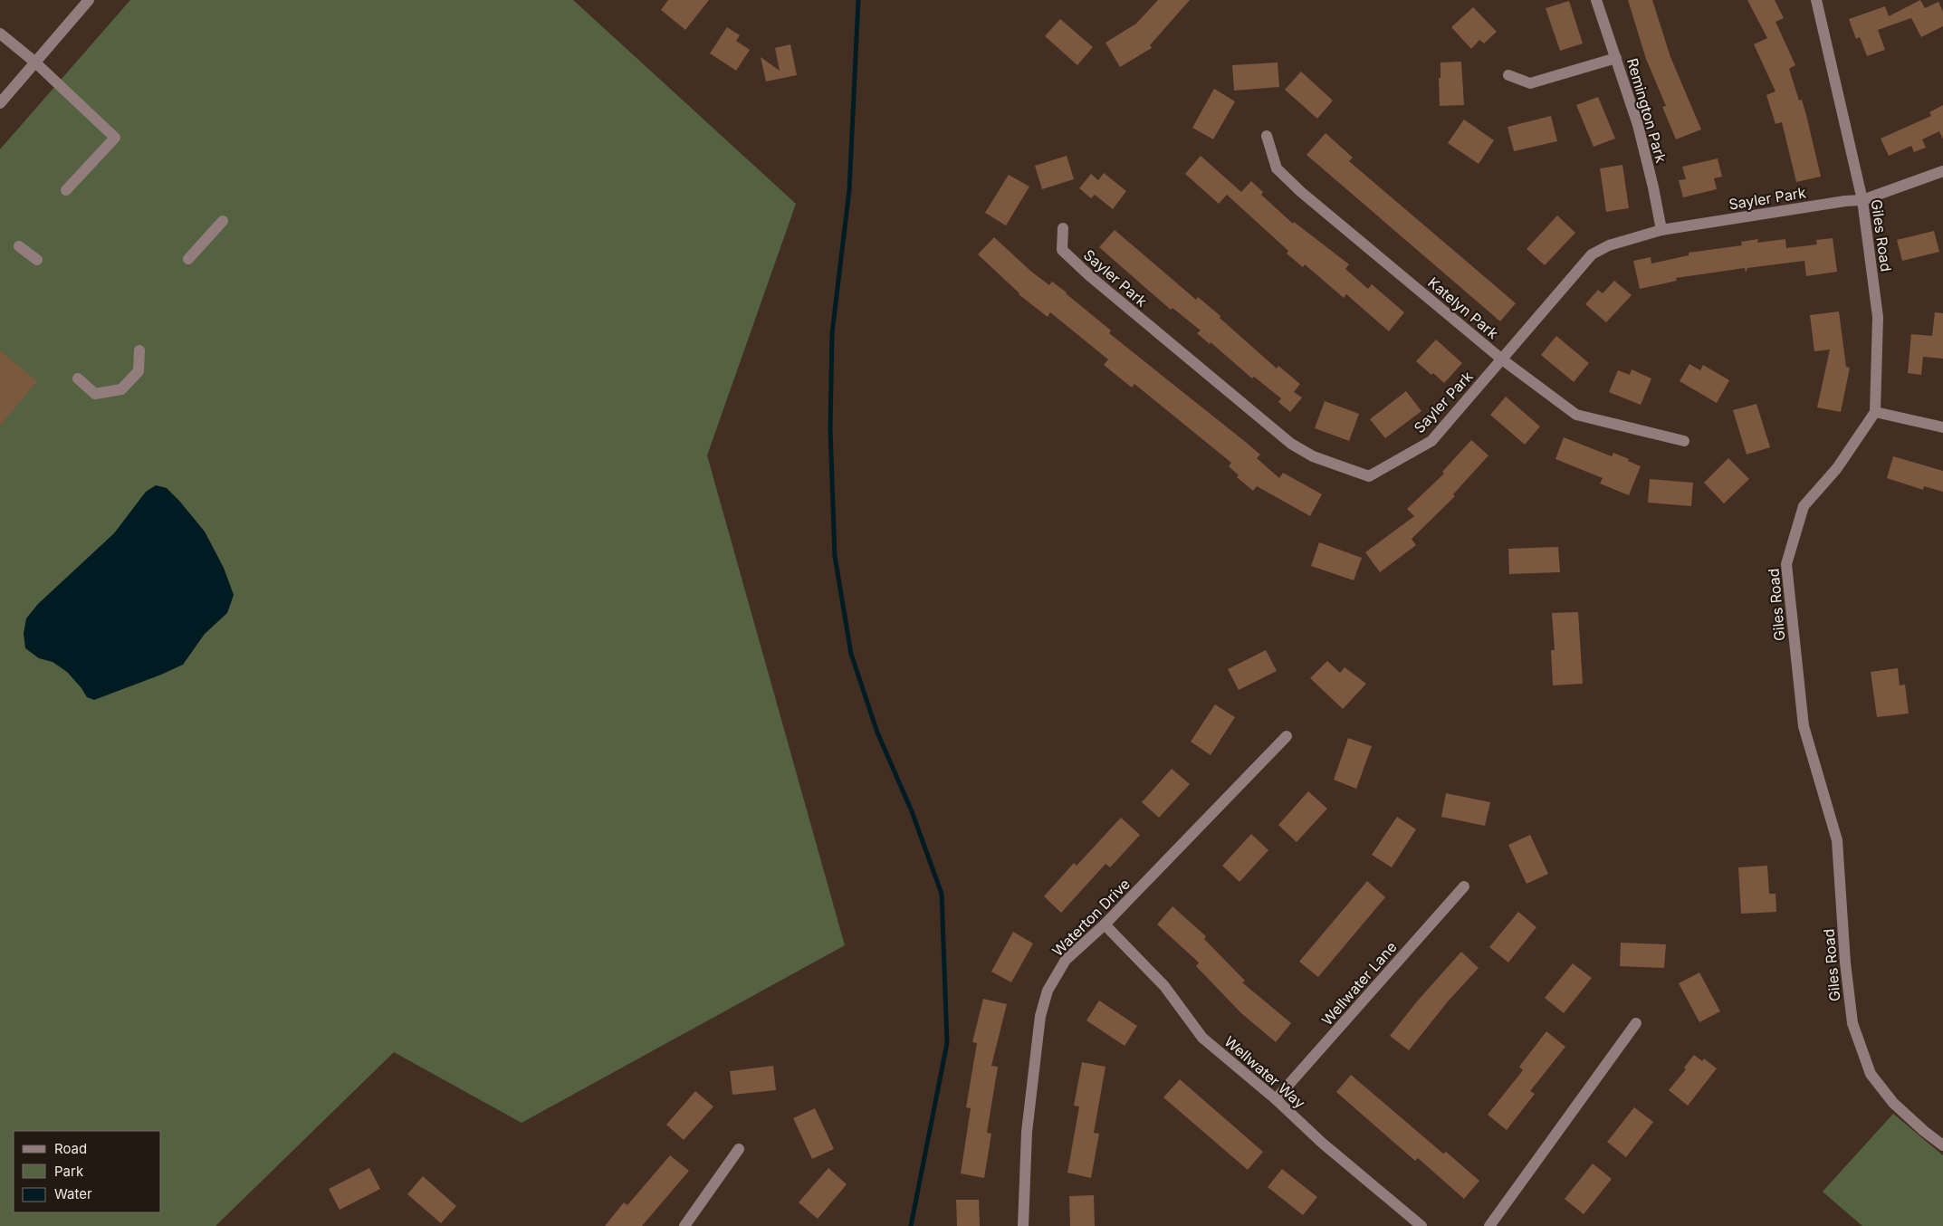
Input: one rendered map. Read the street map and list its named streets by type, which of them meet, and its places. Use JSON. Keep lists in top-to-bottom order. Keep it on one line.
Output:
{"streets":{"street":["Remington Park","Sayler Park","Giles Road","Katelyn Park","Waterton Drive","Wellwater Lane","Wellwater Way"]},"crossings":[["Remington Park","Sayler Park"],["Sayler Park","Giles Road"],["Sayler Park","Katelyn Park"],["Waterton Drive","Wellwater Way"],["Wellwater Lane","Wellwater Way"]],"legend":["Road","Park","Water"]}
